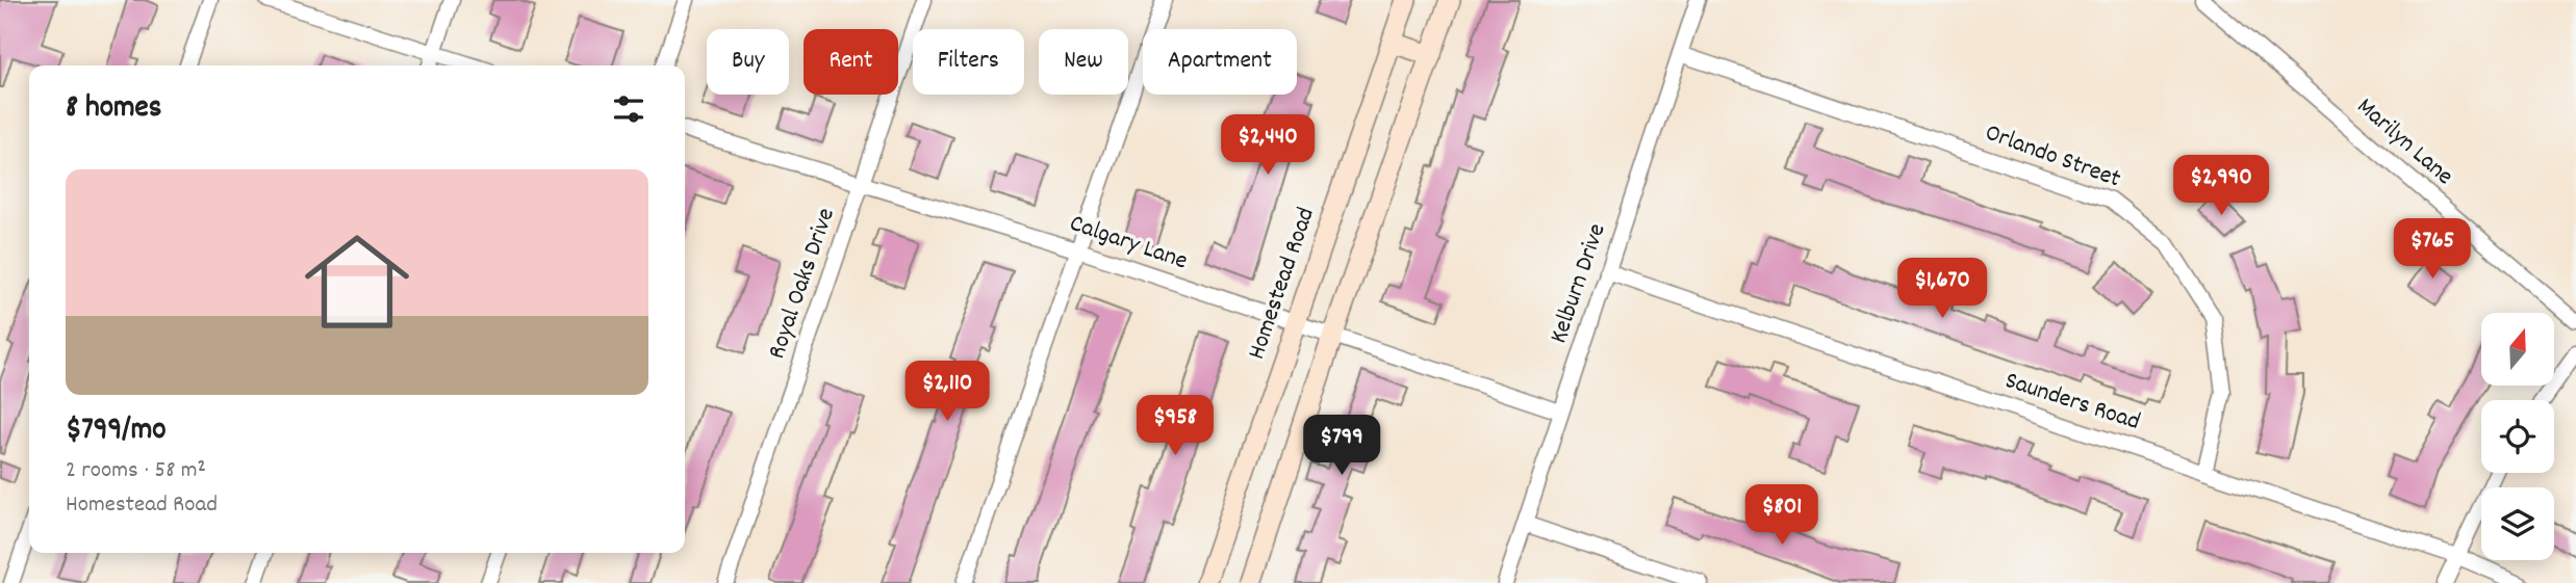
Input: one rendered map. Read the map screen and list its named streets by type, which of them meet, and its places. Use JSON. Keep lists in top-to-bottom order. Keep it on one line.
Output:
{"streets":{"main road":["Homestead Road"],"street":["Marilyn Lane","Orlando Street","Calgary Lane","Royal Oaks Drive","Kelburn Drive","Saunders Road"]},"crossings":[["Orlando Street","Kelburn Drive"],["Orlando Street","Saunders Road"],["Calgary Lane","Royal Oaks Drive"],["Calgary Lane","Homestead Road"],["Calgary Lane","Kelburn Drive"],["Kelburn Drive","Saunders Road"]],"north":"top","page":{"chip":["Buy","Rent","Filters","New","Apartment"],"heading":"8 homes","price":["$2,440","$2,990","$765","$1,670","$2,110","$958","$799","$801"],"list":[{"name":"$799/mo","note":"2 rooms · 58 m² · Homestead Road"}]}}
